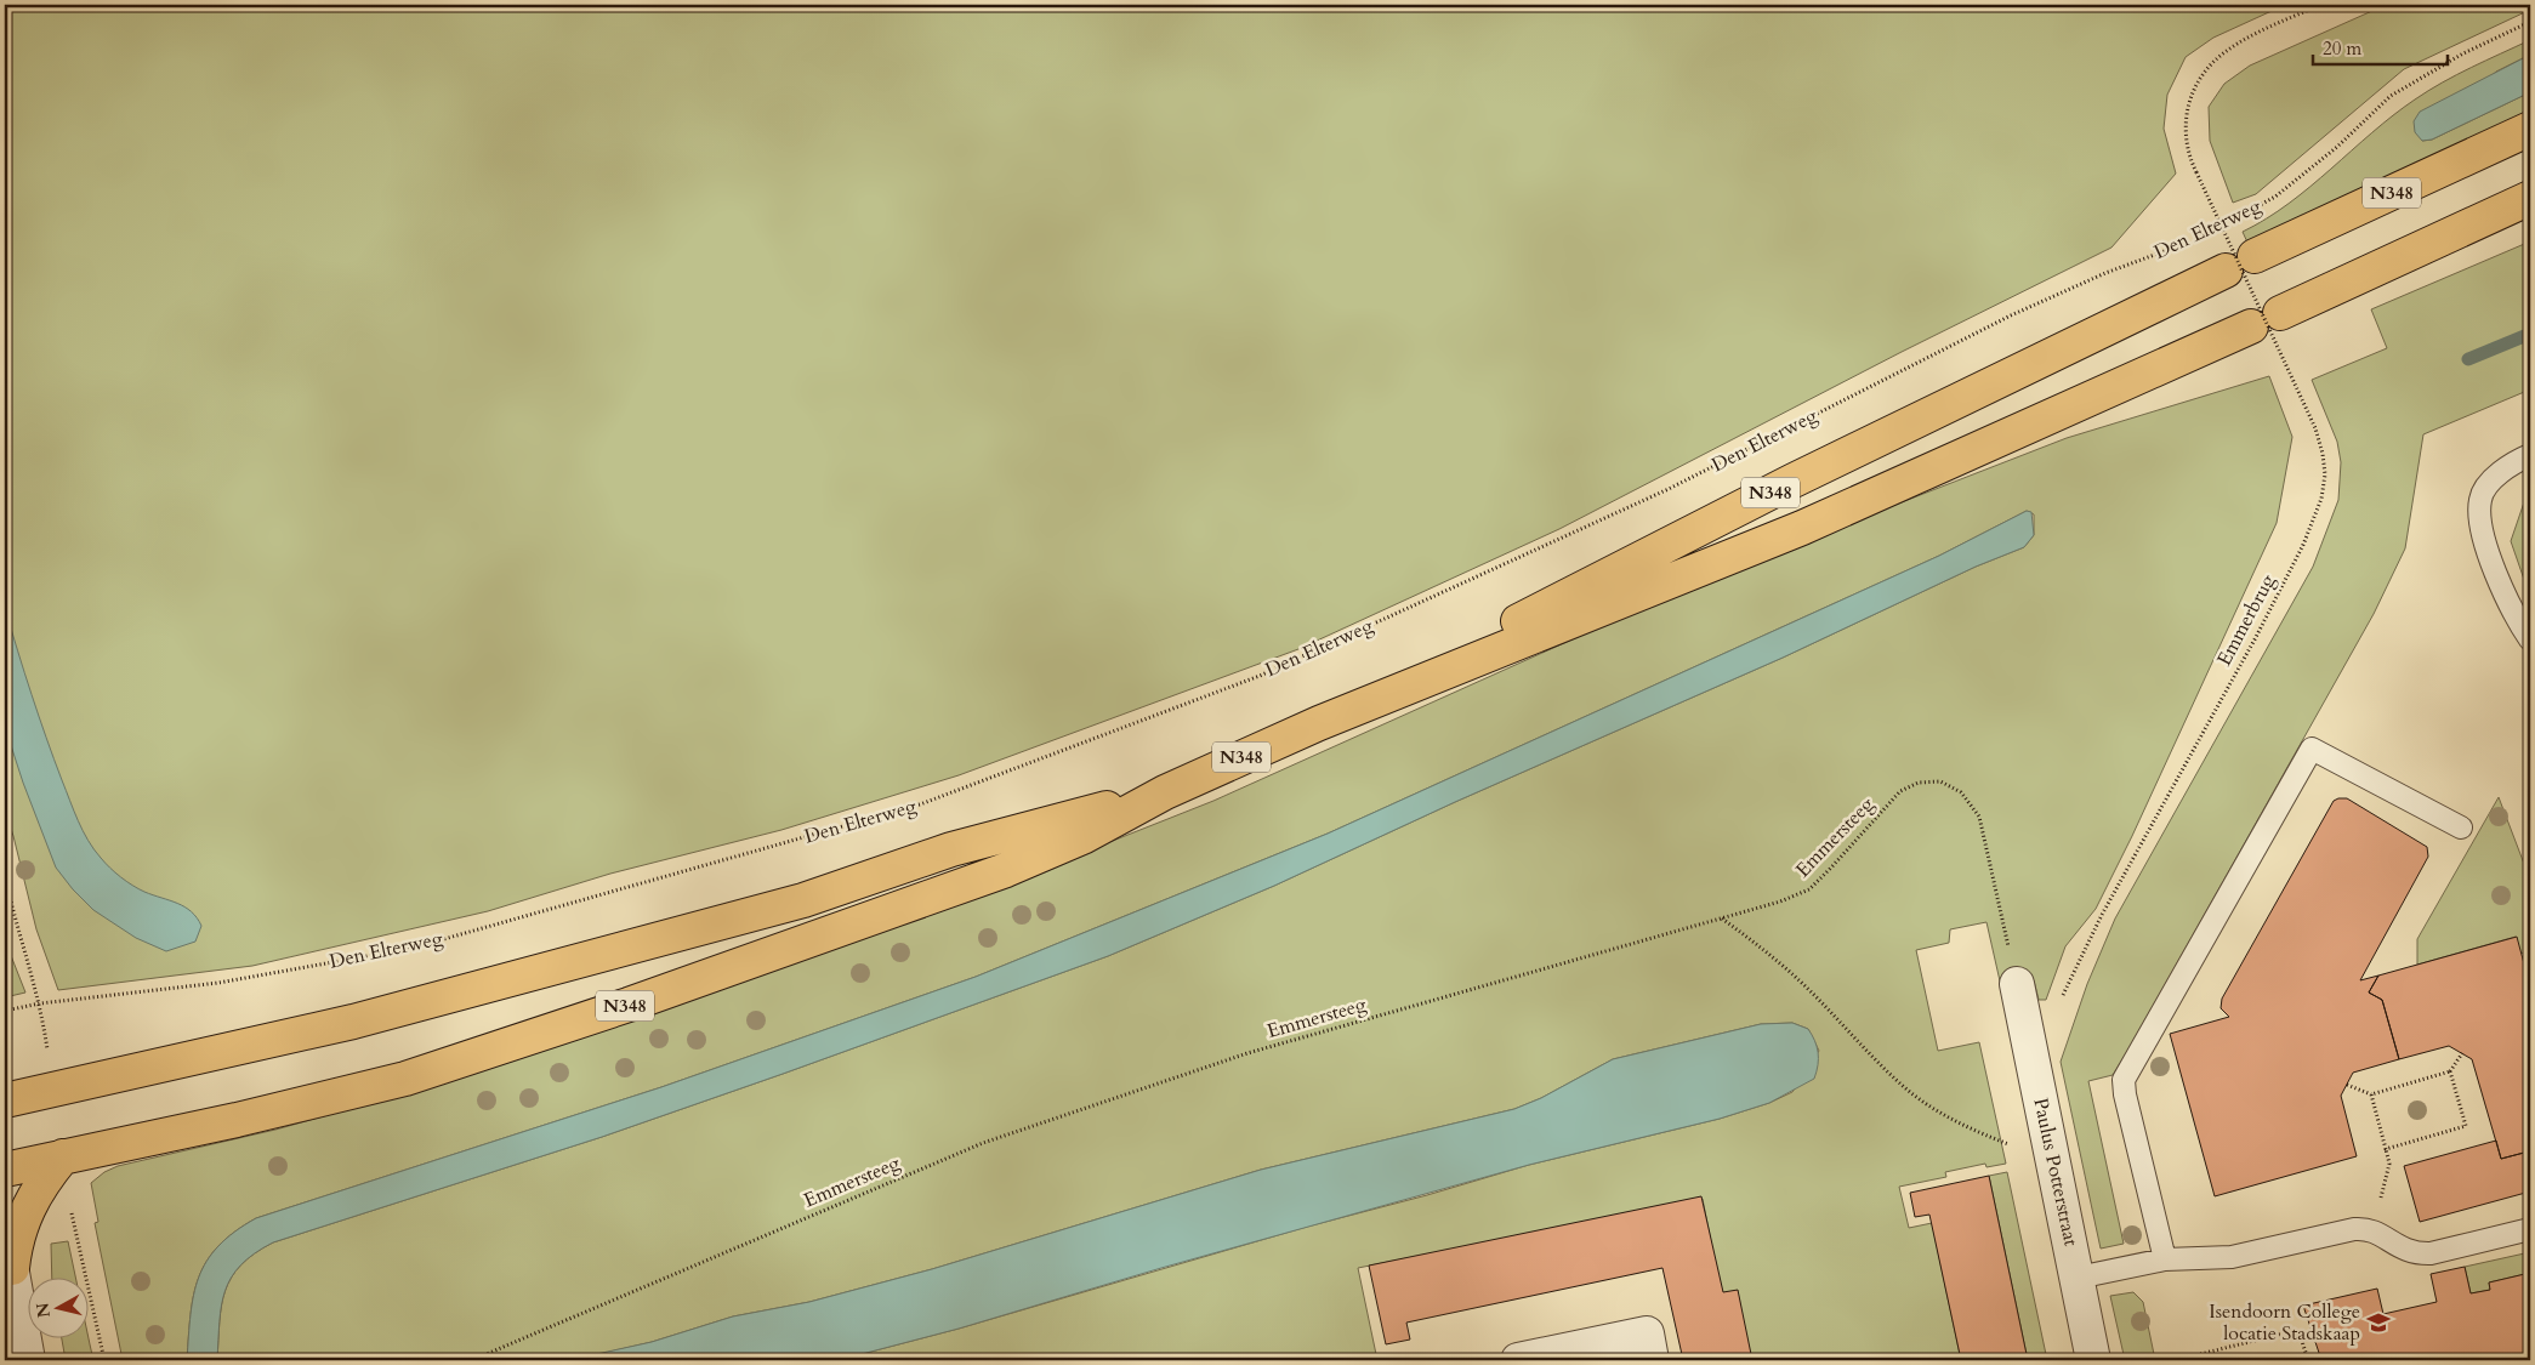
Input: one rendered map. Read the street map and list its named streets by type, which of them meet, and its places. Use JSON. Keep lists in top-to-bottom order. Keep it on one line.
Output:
{"streets":{"main road":["N348"],"street":["Paulus Potterstraat"],"path":["Den Elterweg","Emmerbrug","Emmersteeg"]},"crossings":[["Emmersteeg","Paulus Potterstraat"]],"places":{"school or university":["Isendoorn College locatie Stadskaap"]},"scale_bar":"20 m","north":"left"}
